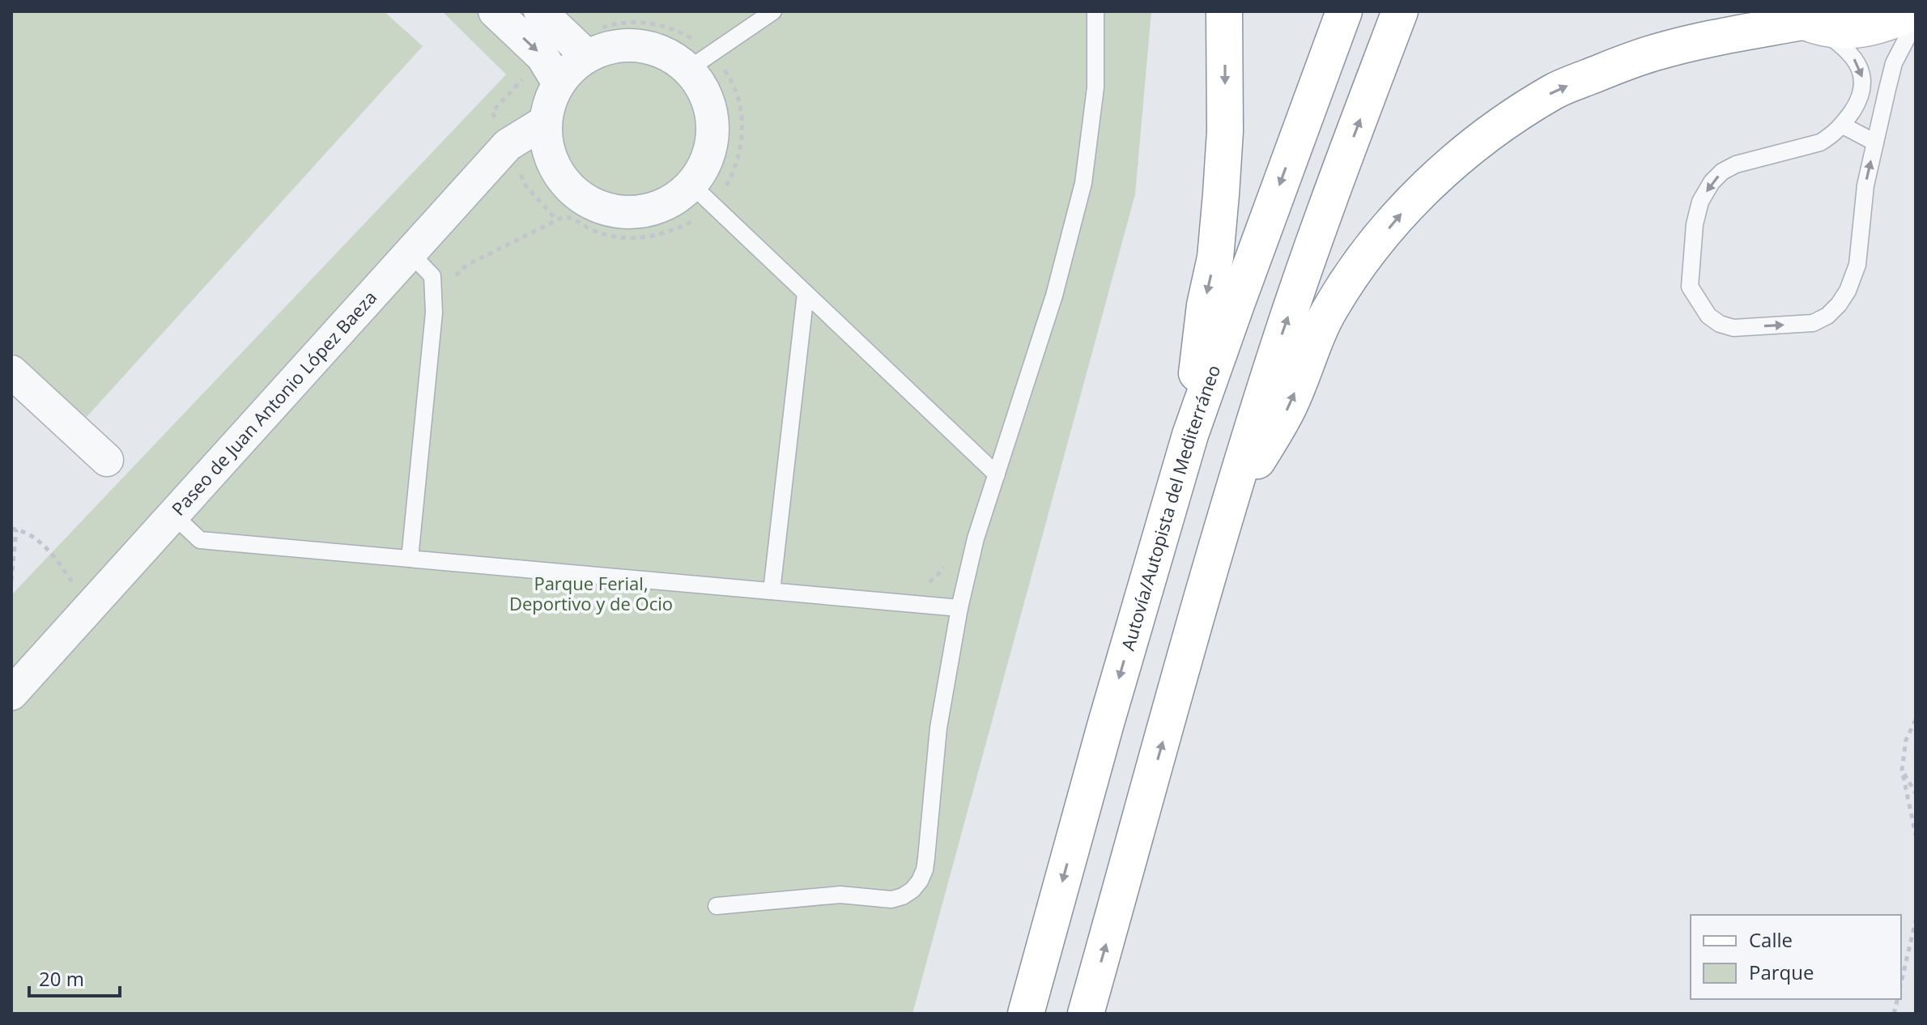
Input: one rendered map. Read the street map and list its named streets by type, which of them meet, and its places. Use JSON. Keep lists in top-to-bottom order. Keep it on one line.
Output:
{"streets":{"main road":["Autovía/Autopista del Mediterráneo"],"street":["Paseo de Juan Antonio López Baeza"]},"parks":["Parque Ferial, Deportivo y de Ocio"],"legend":["Calle","Parque"],"scale_bar":"20 m"}
